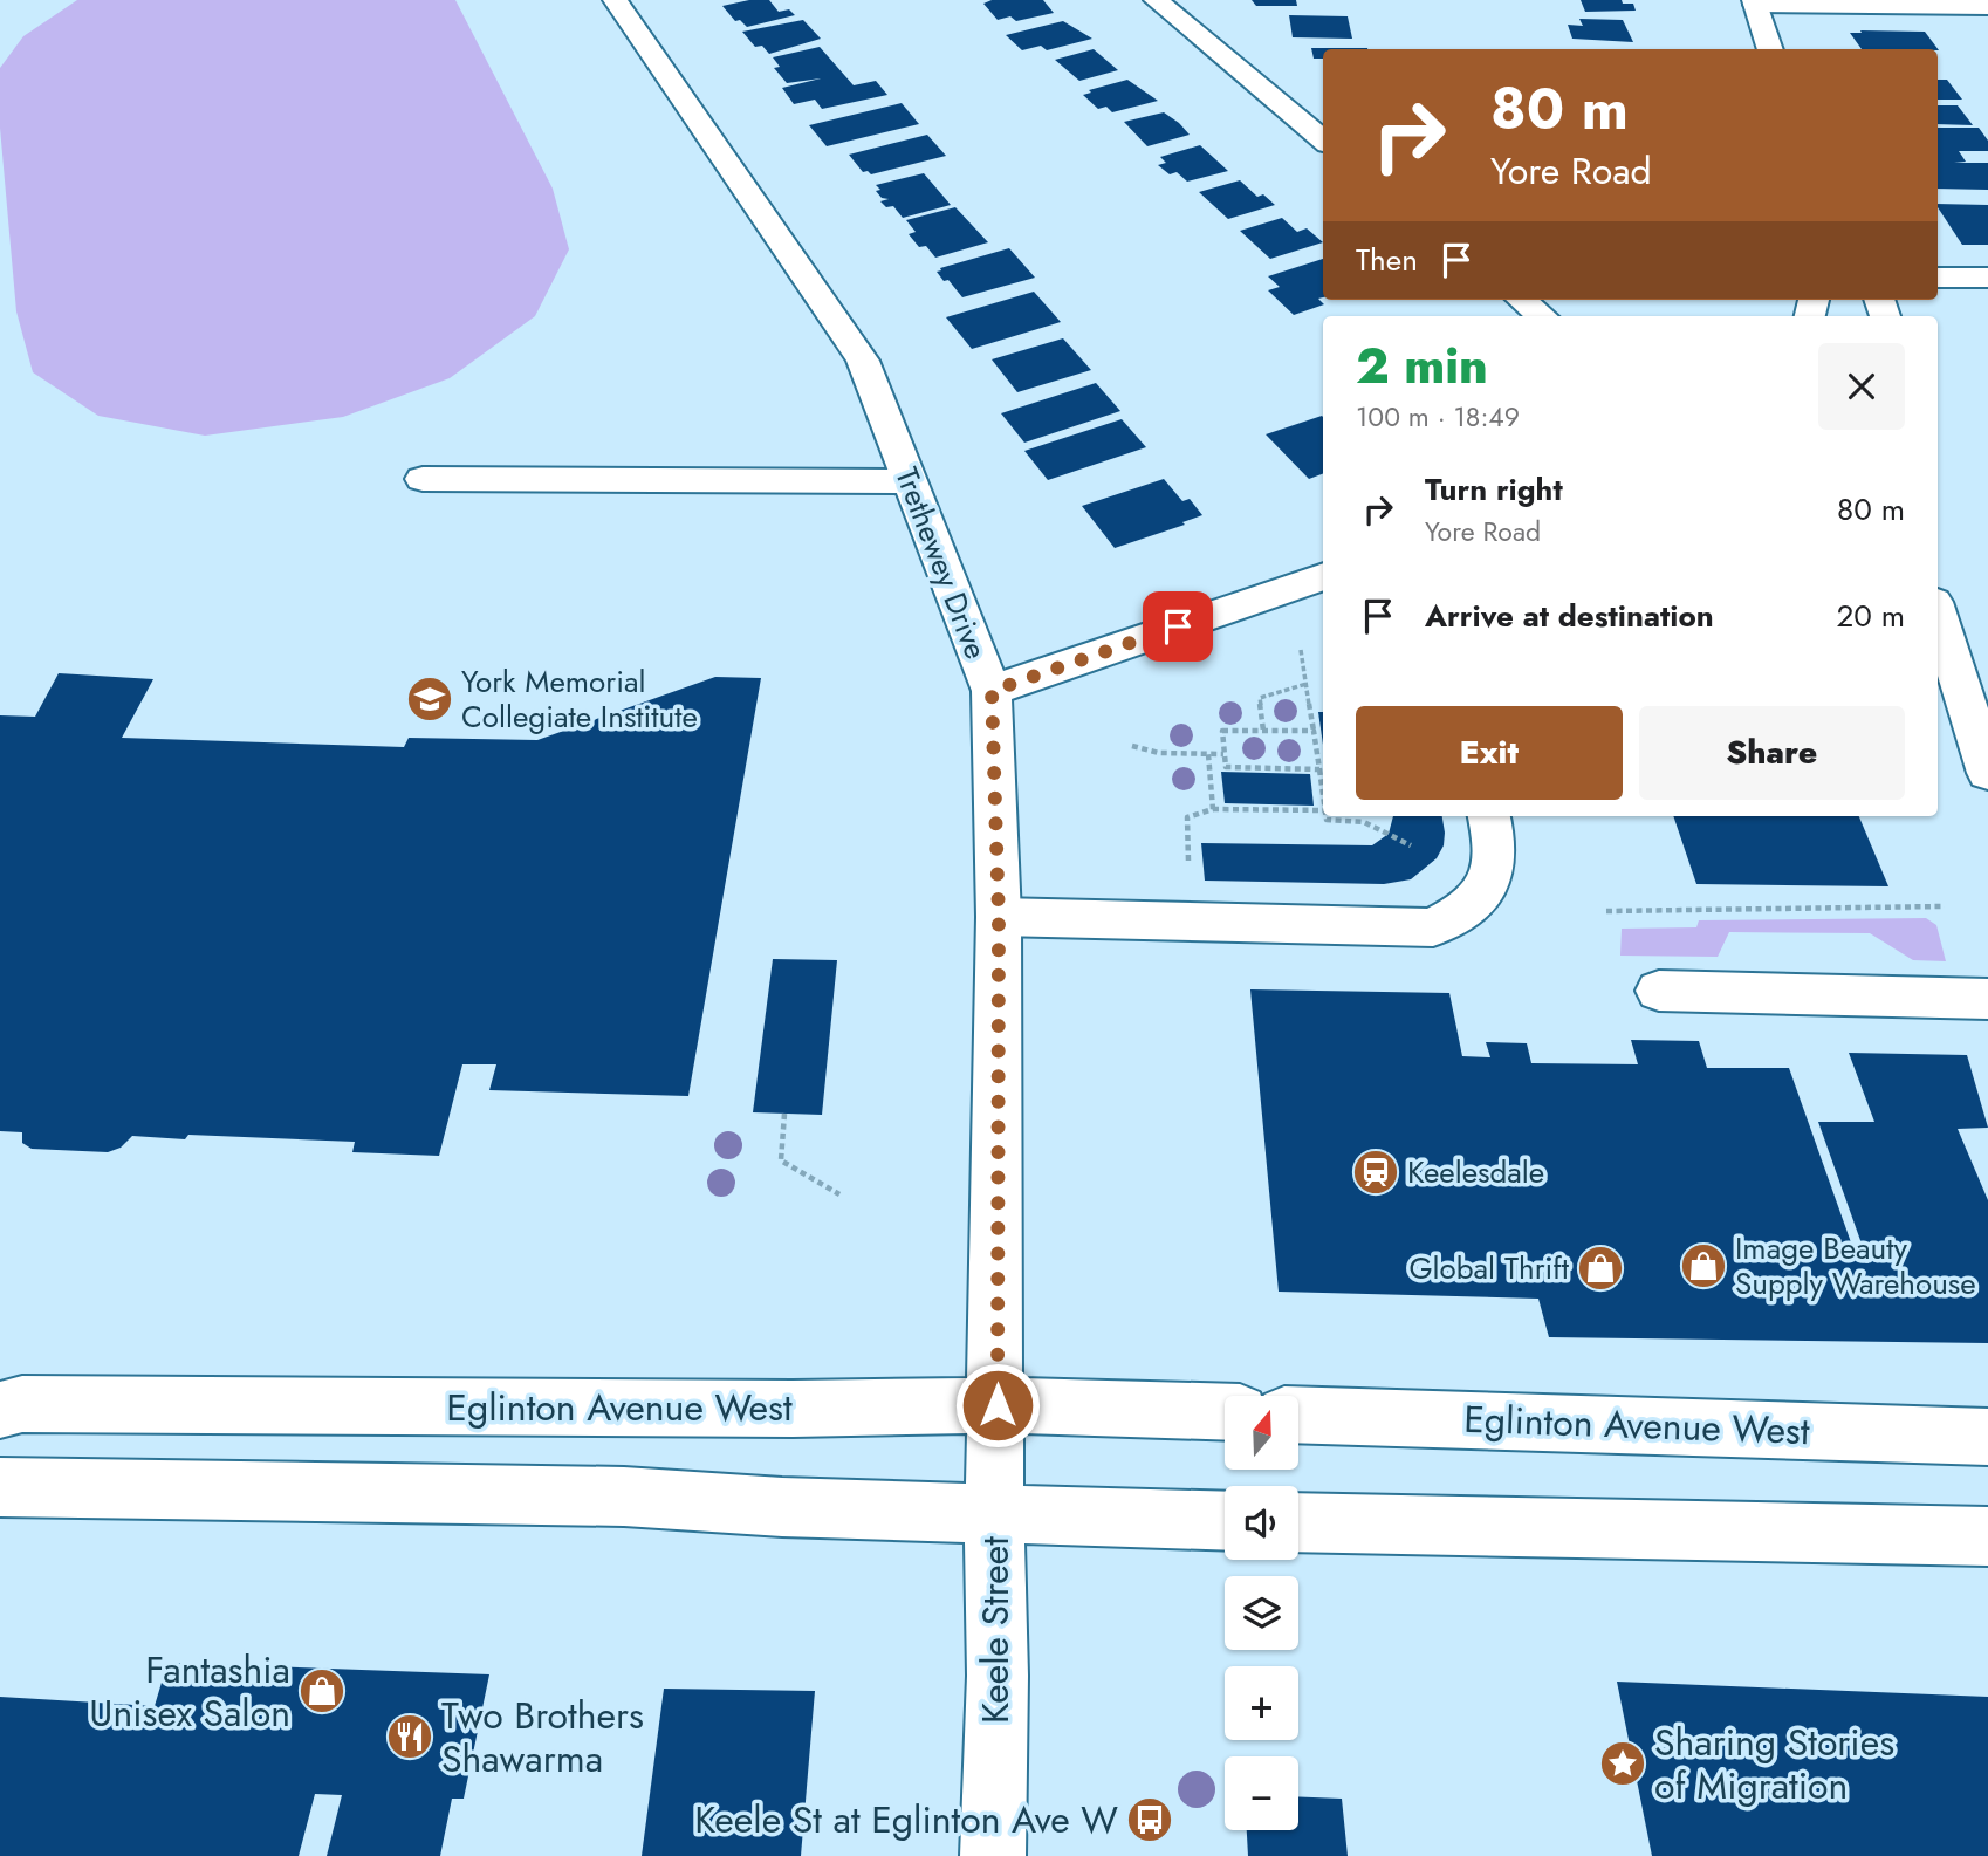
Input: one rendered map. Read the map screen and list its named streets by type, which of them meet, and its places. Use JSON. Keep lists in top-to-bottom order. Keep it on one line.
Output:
{"streets":{"main road":["Trethewey Drive","Eglinton Avenue West","Keele Street"]},"crossings":[["Trethewey Drive","Eglinton Avenue West"],["Trethewey Drive","Keele Street"],["Eglinton Avenue West","Keele Street"]],"places":{"school or university":["York Memorial Collegiate Institute"],"station":["Keelesdale"],"shop":["Image Beauty Supply Warehouse","Global Thrift","Fantashia Unisex Salon"],"restaurant":["Two Brothers Shawarma"],"place":["Sharing Stories of Migration"],"bus stop":["Keele St at Eglinton Ave W"]},"north":"top","page":{"turn":["80 m","Yore Road"],"then":"Then","heading":["2 min","100 m · 18:49"],"list":[{"name":"Turn right","note":"Yore Road","value":"80 m"},{"name":"Arrive at destination","value":"20 m"}],"buttons":["Exit","Share"],"map_buttons":["+","−"]}}
